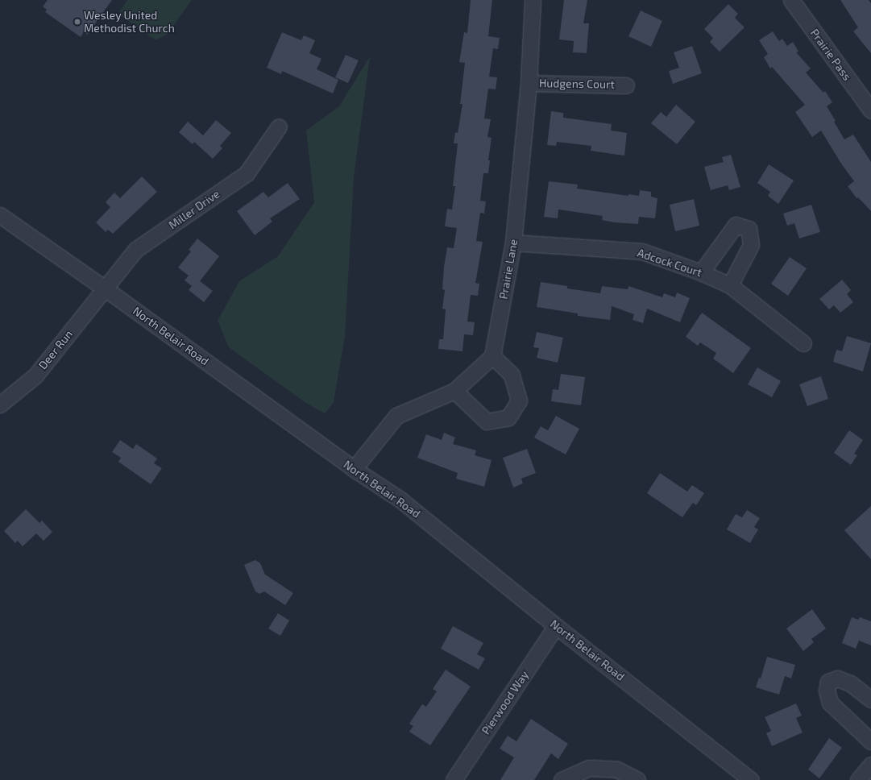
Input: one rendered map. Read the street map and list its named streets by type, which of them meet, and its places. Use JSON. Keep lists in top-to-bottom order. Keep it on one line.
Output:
{"streets":{"street":["Prairie Pass","Hudgens Court","Miller Drive","Adcock Court","Prairie Lane","North Belair Road","Deer Run","Pierwood Way"]},"crossings":[["Hudgens Court","Prairie Lane"],["Miller Drive","North Belair Road"],["Miller Drive","Deer Run"],["Adcock Court","Prairie Lane"],["North Belair Road","Deer Run"],["North Belair Road","Pierwood Way"]],"places":["Wesley United Methodist Church"]}
